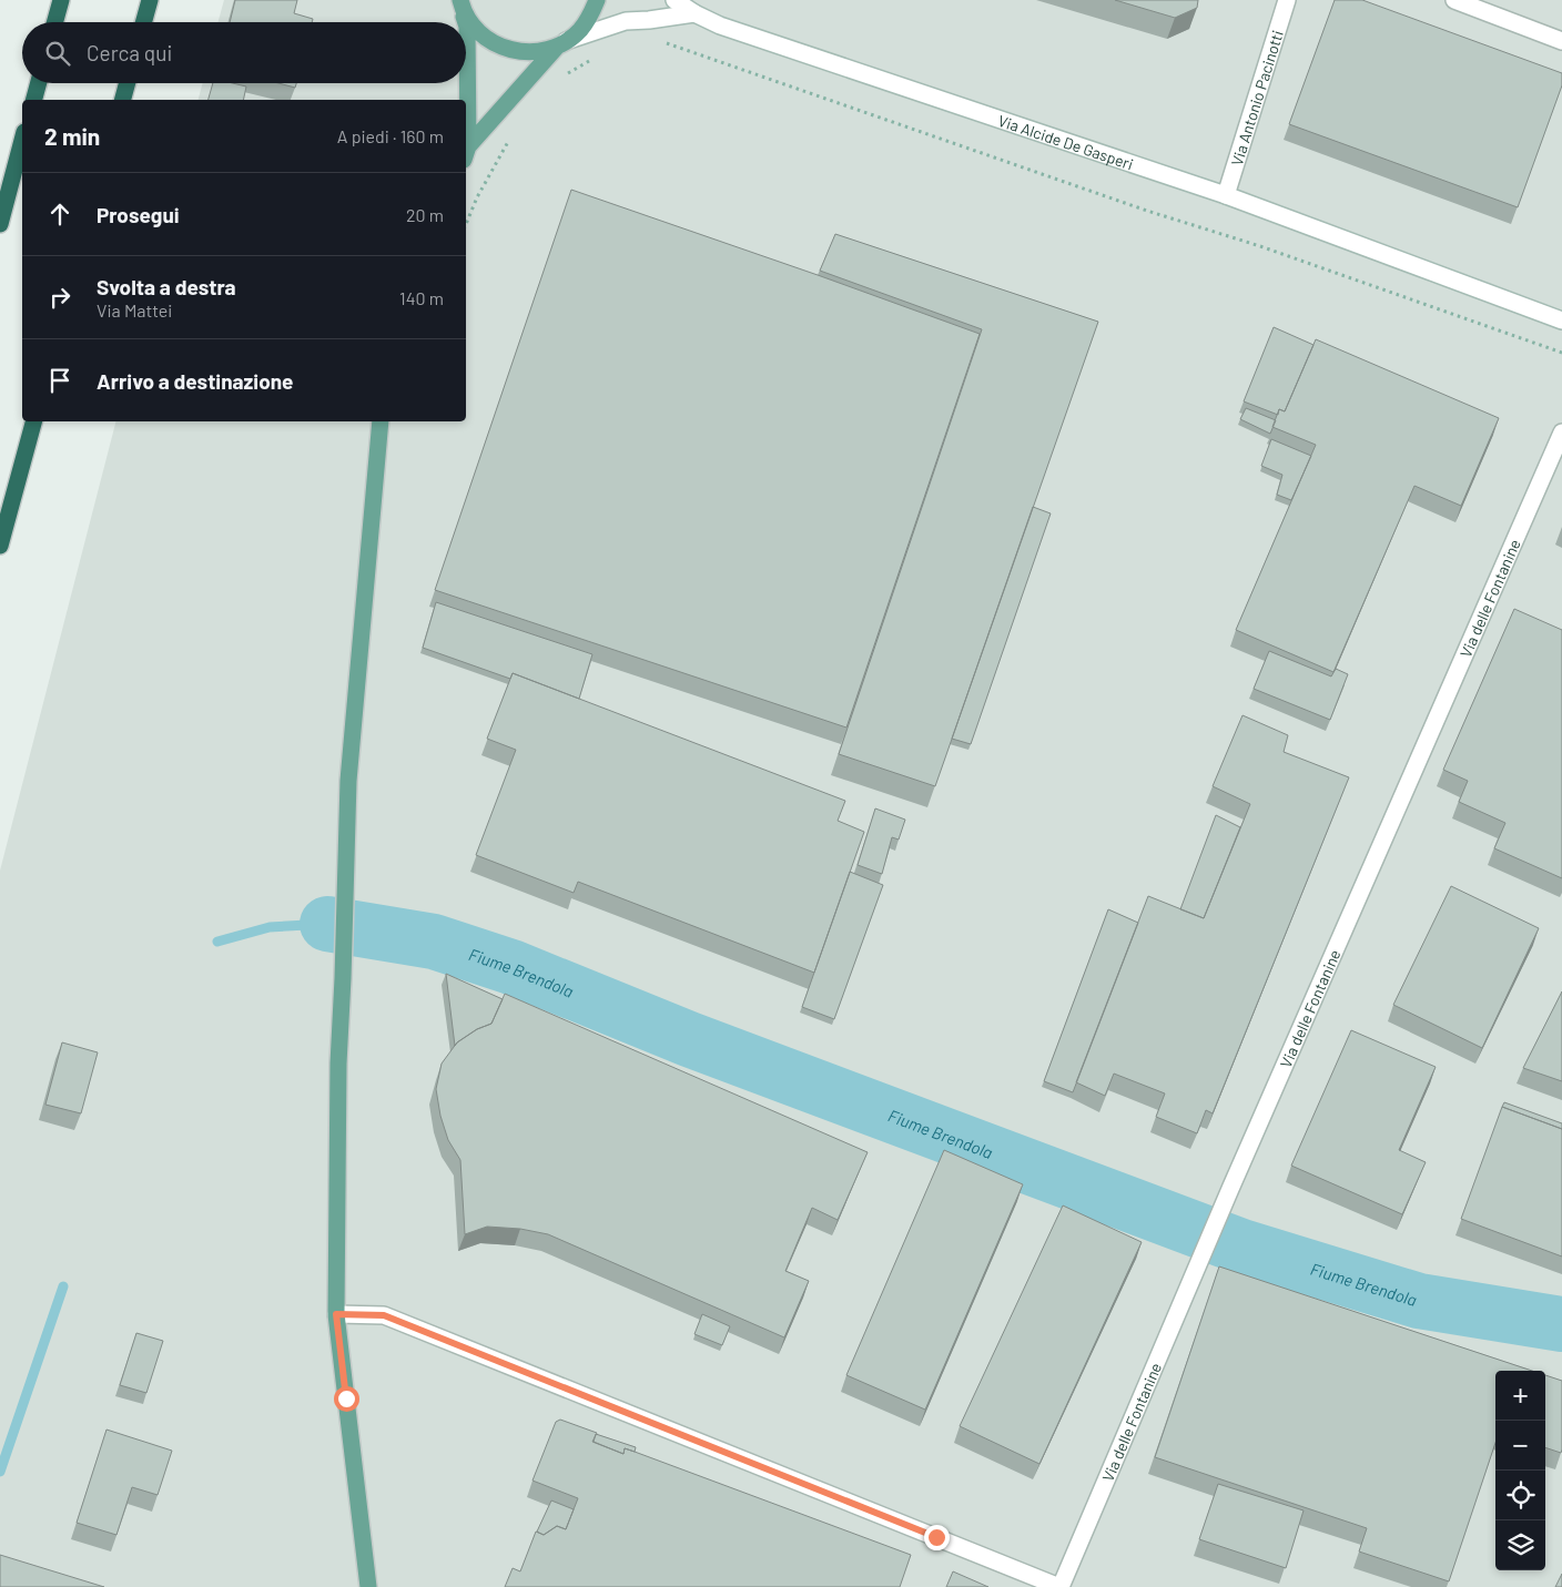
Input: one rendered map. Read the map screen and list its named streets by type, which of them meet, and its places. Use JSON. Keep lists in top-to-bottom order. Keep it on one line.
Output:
{"streets":{"street":["Via Antonio Pacinotti","Via Alcide De Gasperi","Via delle Fontanine"]},"crossings":[["Via Antonio Pacinotti","Via Alcide De Gasperi"]],"water":["Fiume Brendola"],"page":{"search":"Cerca qui","heading":["2 min","A piedi · 160 m"],"list":[["Prosegui","20 m"],["Svolta a destra","Via Mattei","140 m"],"Arrivo a destinazione"],"map_buttons":["+","−"]}}
